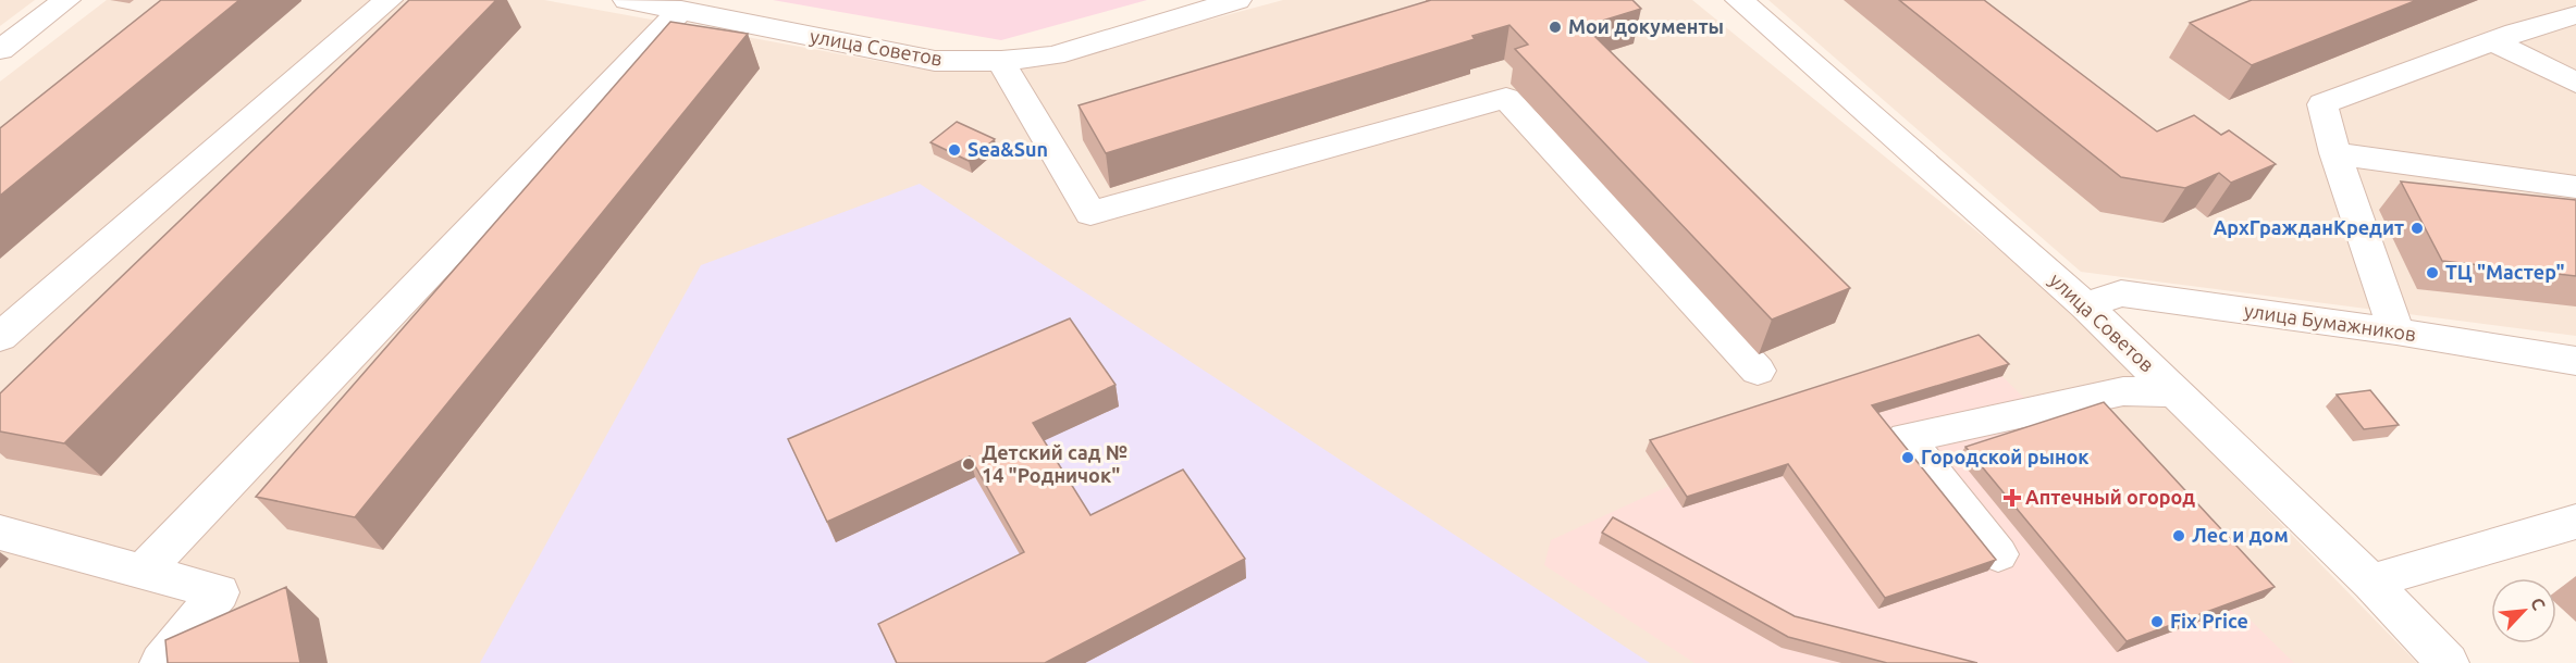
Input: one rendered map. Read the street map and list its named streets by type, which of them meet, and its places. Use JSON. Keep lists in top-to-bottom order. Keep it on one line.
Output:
{"streets":{"street":["улица Советов","улица Бумажников"]},"crossings":[["улица Советов","улица Бумажников"]],"places":{"other":["Мои документы","Sea&Sun","АрхГражданКредит","ТЦ \"Мастер\"","Городской рынок","Детский сад № 14 \"Родничок\"","Лес и дом","Fix Price"],"health":["Аптечный огород"]},"north":"top right"}
